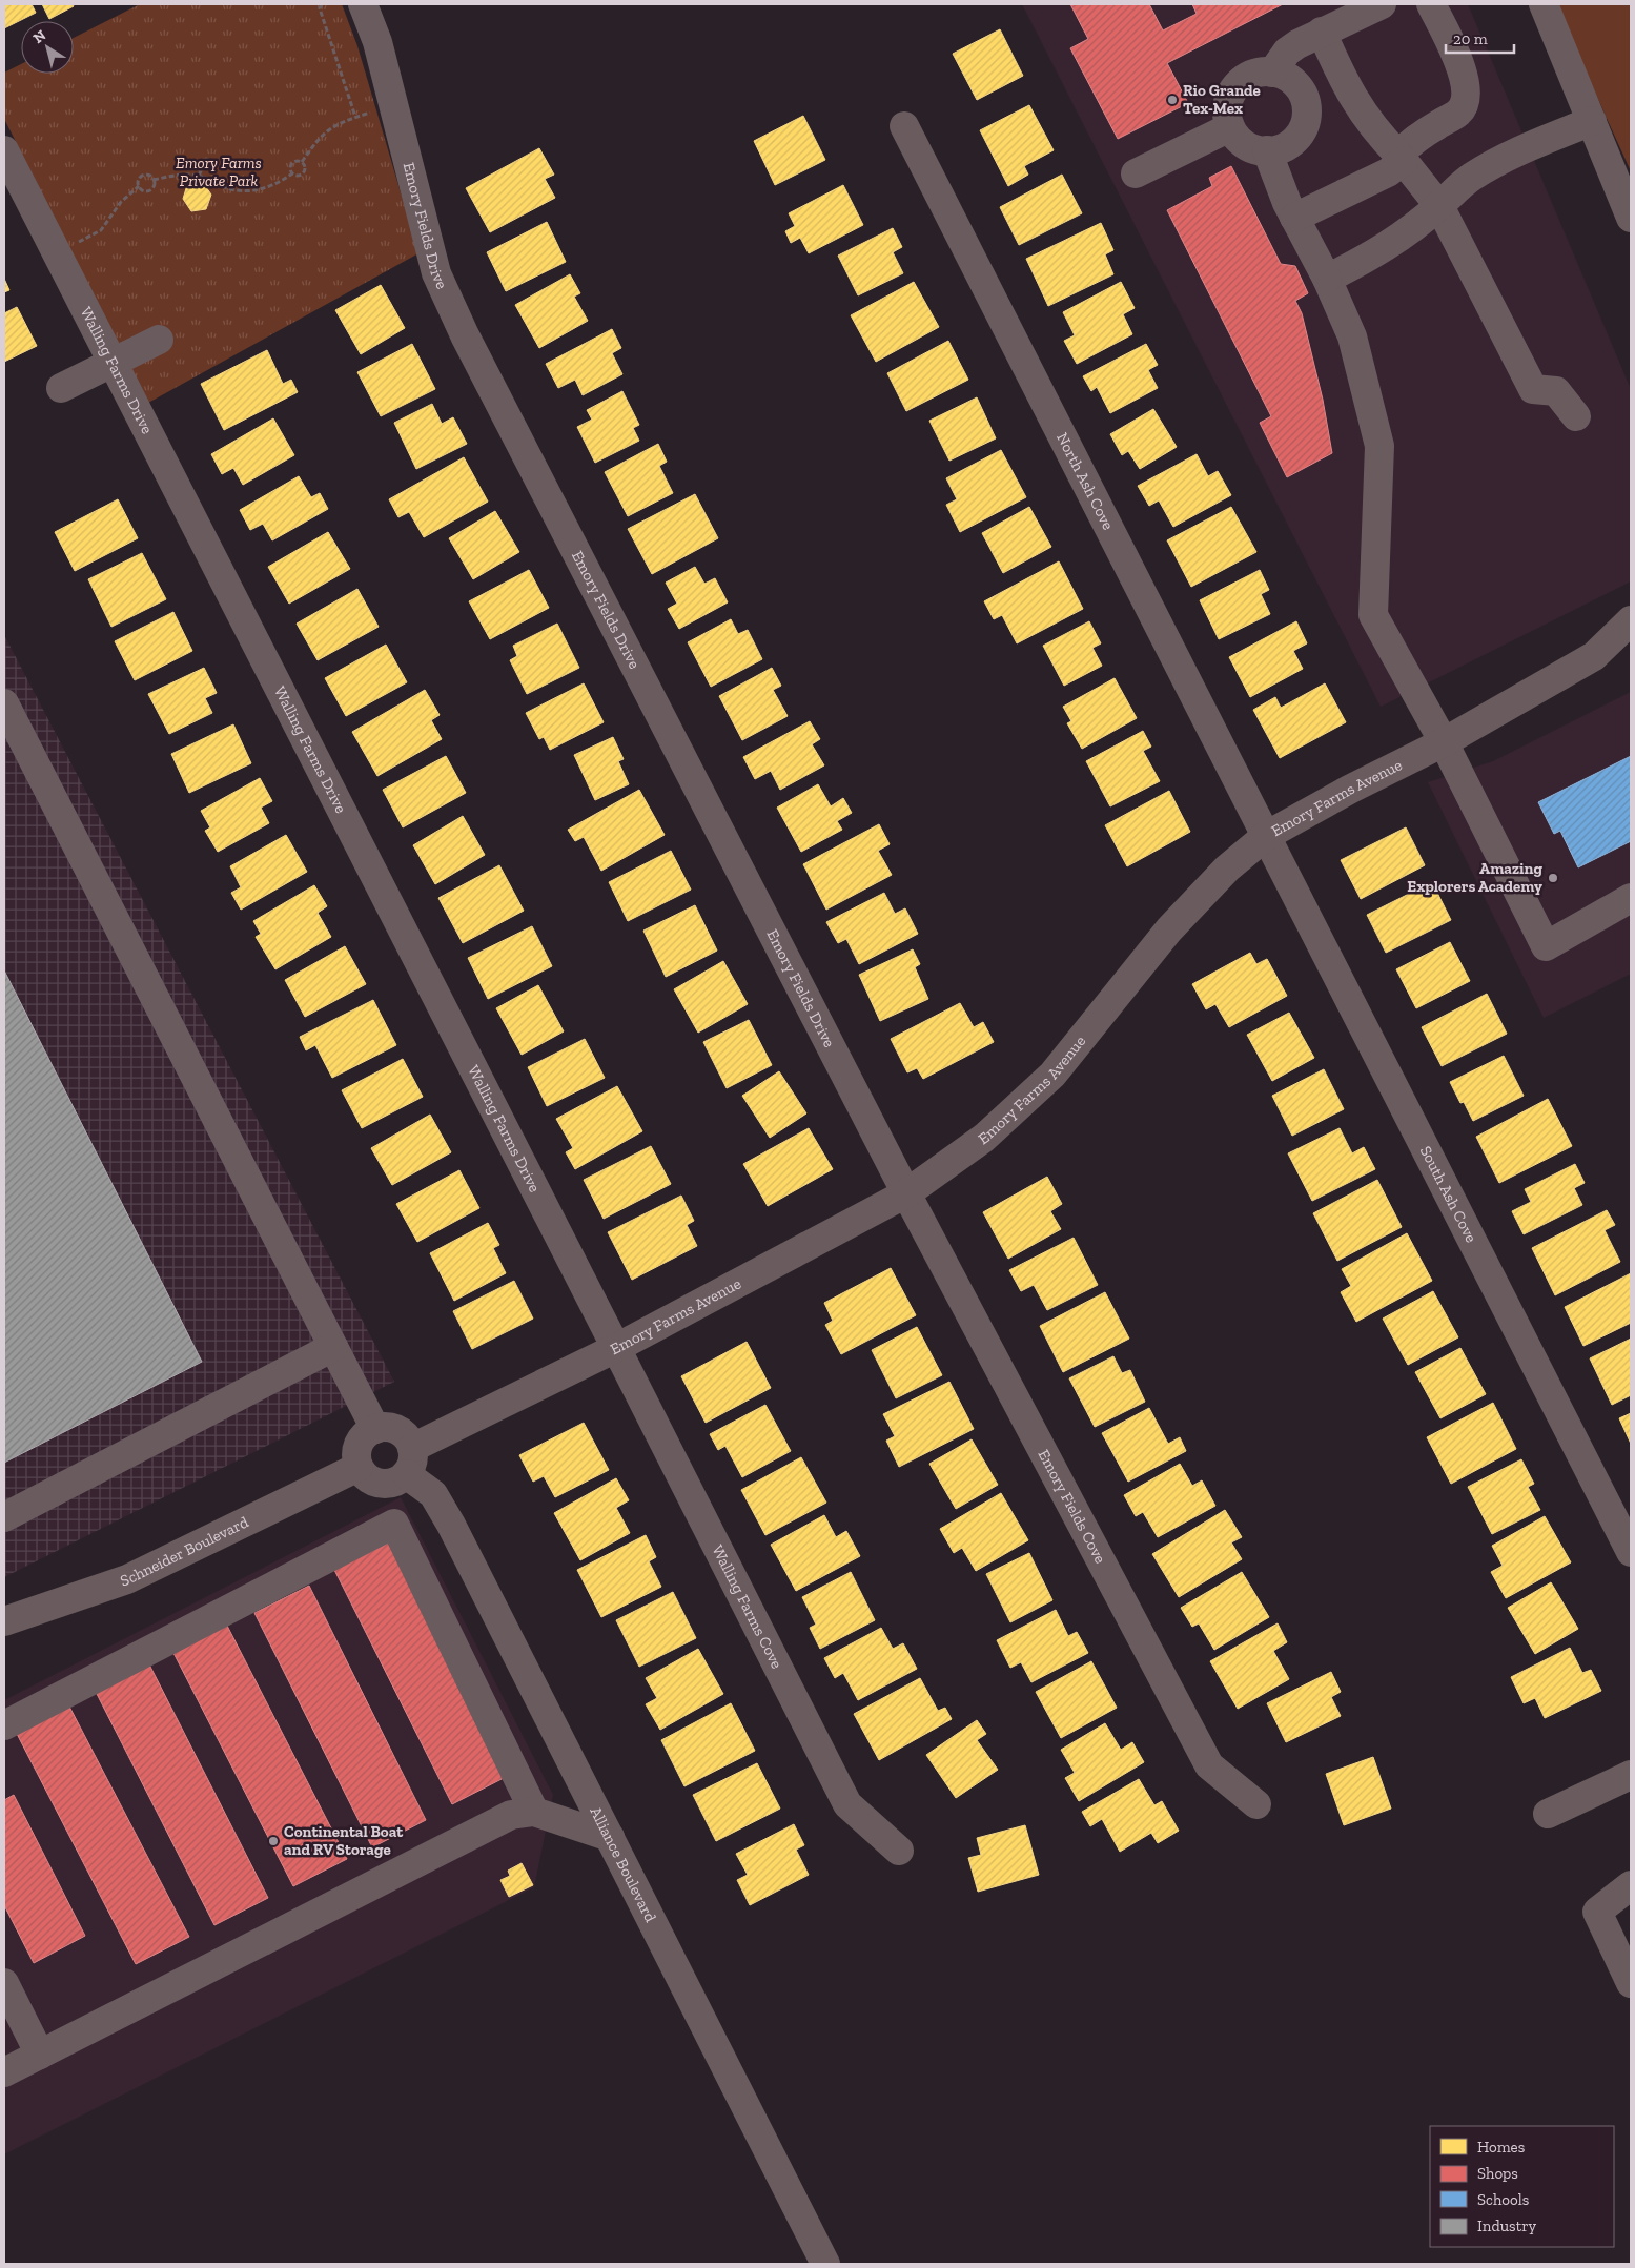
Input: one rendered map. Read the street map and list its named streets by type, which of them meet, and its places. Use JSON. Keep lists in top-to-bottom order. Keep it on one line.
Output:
{"streets":{"street":["Emory Fields Drive","Walling Farms Drive","North Ash Cove","Emory Farms Avenue","South Ash Cove","Emory Fields Cove","Schneider Boulevard","Walling Farms Cove","Alliance Boulevard"]},"crossings":[["Emory Fields Drive","Emory Farms Avenue"],["Emory Fields Drive","Emory Fields Cove"],["Walling Farms Drive","Emory Farms Avenue"],["Walling Farms Drive","Walling Farms Cove"],["North Ash Cove","Emory Farms Avenue"],["North Ash Cove","South Ash Cove"],["Emory Farms Avenue","South Ash Cove"],["Emory Farms Avenue","Emory Fields Cove"],["Emory Farms Avenue","Schneider Boulevard"],["Emory Farms Avenue","Walling Farms Cove"],["Emory Farms Avenue","Alliance Boulevard"],["Schneider Boulevard","Alliance Boulevard"]],"parks":["Emory Farms Private Park"],"places":["Rio Grande Tex-Mex","Amazing Explorers Academy","Continental Boat and RV Storage"],"legend":["Homes","Shops","Schools","Industry"],"scale_bar":"20 m","north":"top left"}
